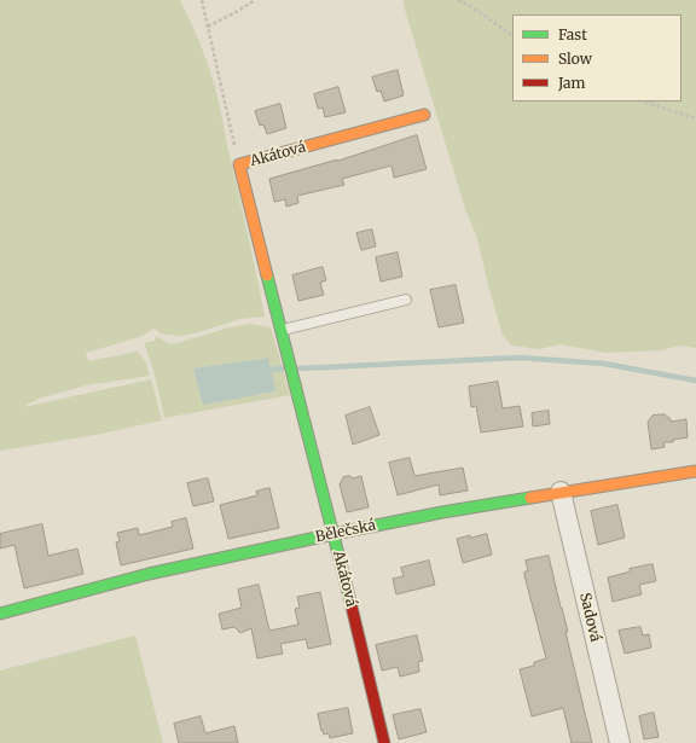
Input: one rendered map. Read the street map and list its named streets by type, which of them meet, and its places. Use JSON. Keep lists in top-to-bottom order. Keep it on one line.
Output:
{"streets":{"street":["Akátová","Bělečská","Sadová"]},"crossings":[["Akátová","Bělečská"],["Bělečská","Sadová"]],"legend":["Fast","Slow","Jam"]}
